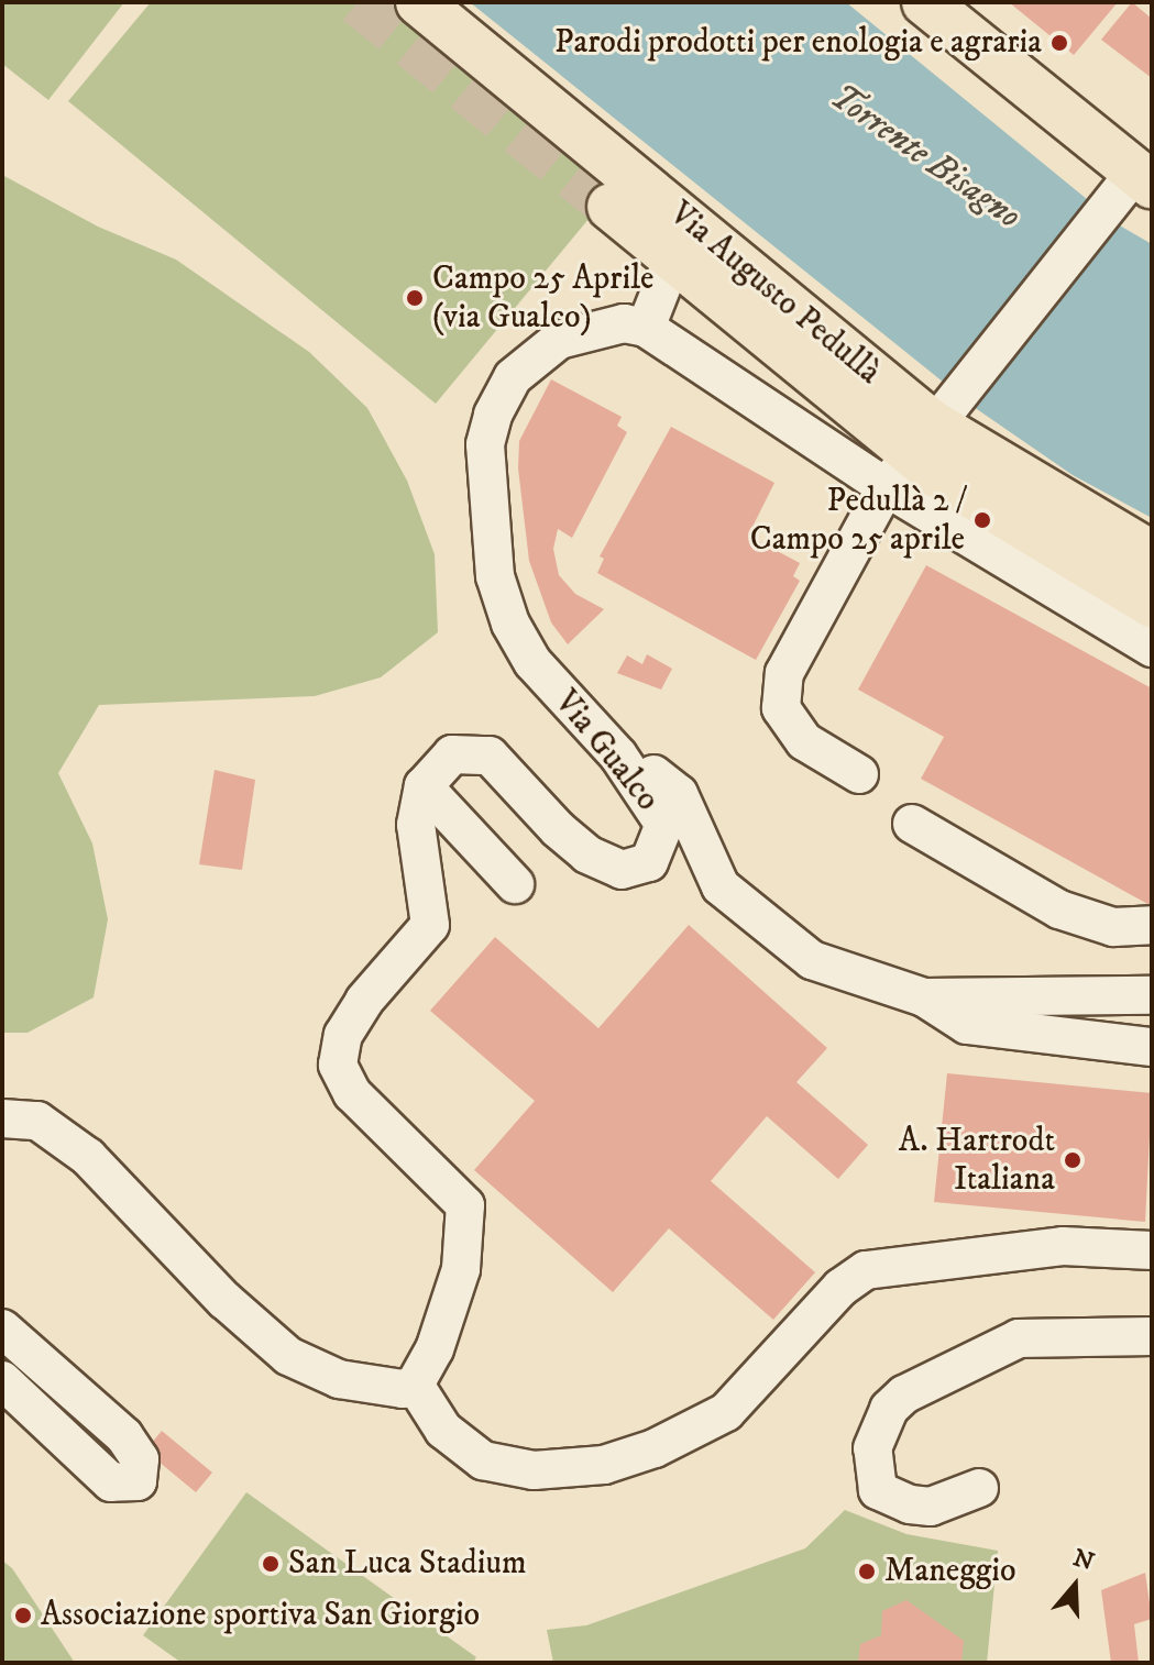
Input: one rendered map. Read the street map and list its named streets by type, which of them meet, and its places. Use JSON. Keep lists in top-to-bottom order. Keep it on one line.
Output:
{"streets":{"main road":["Via Augusto Pedullà"],"street":["Via Gualco"]},"water":["Torrente Bisagno"],"places":["Parodi prodotti per enologia e agraria","Campo 25 Aprile (via Gualco)","Pedullà 2 / Campo 25 aprile","A. Hartrodt Italiana","San Luca Stadium","Maneggio","Associazione sportiva San Giorgio"],"north":"top"}
